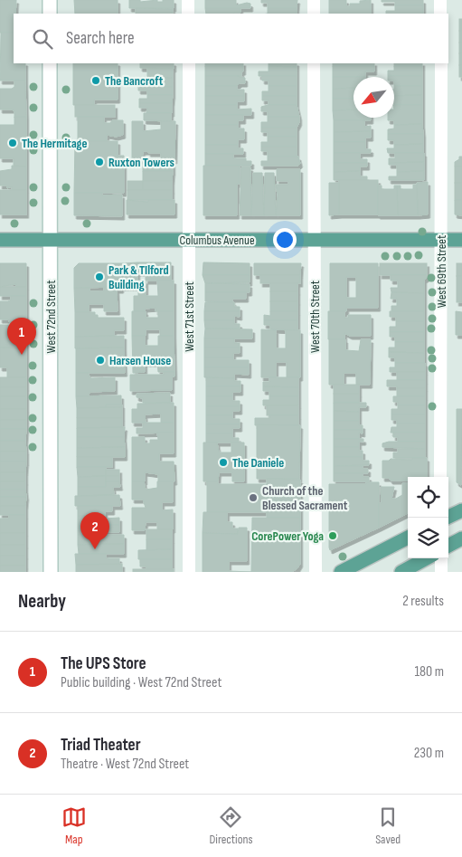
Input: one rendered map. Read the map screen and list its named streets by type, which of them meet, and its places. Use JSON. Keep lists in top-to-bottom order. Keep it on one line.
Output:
{"streets":{"main road":["Columbus Avenue","West 72nd Street"],"street":["West 69th Street","West 71st Street","West 70th Street"]},"crossings":[["Columbus Avenue","West 69th Street"],["Columbus Avenue","West 72nd Street"],["Columbus Avenue","West 71st Street"],["Columbus Avenue","West 70th Street"]],"places":["The Bancroft","The Hermitage","Ruxton Towers","Park & TIlford Building","Harsen House","The Daniele","Church of the Blessed Sacrament","CorePower Yoga"],"north":"bottom left","page":{"search":"Search here","pins":["1","2"],"heading":["Nearby","2 results"],"list":[{"mark":"1","name":"The UPS Store","note":"Public building · West 72nd Street","value":"180 m"},{"mark":"2","name":"Triad Theater","note":"Theatre · West 72nd Street","value":"230 m"}],"nav":["Map","Directions","Saved"]}}
